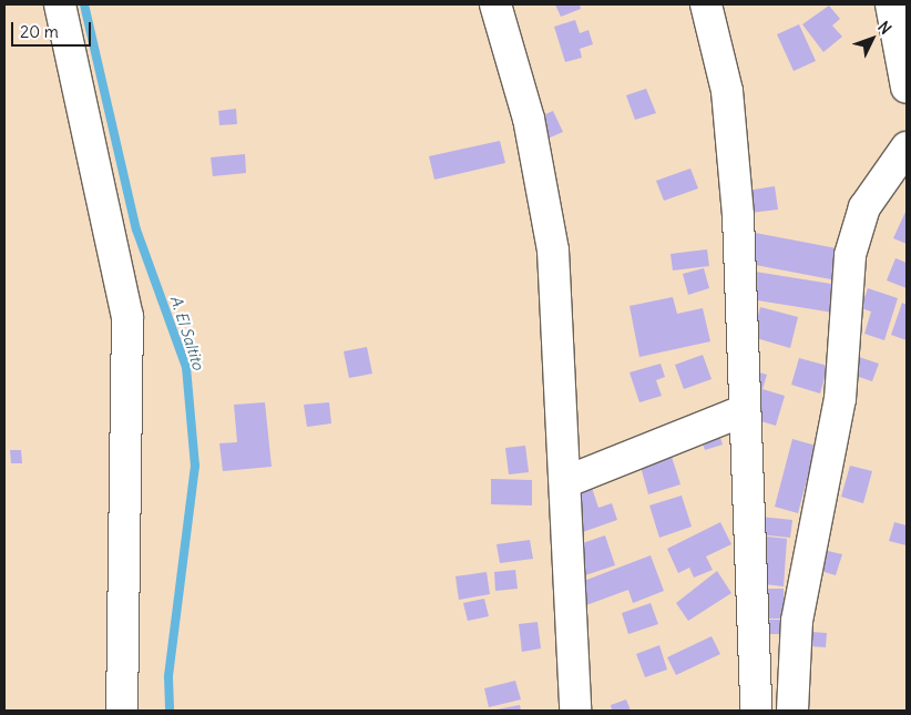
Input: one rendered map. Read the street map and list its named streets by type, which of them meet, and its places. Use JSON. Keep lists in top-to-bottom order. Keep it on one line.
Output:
{"water":["A. El Saltito"],"scale_bar":"20 m","north":"top right"}
